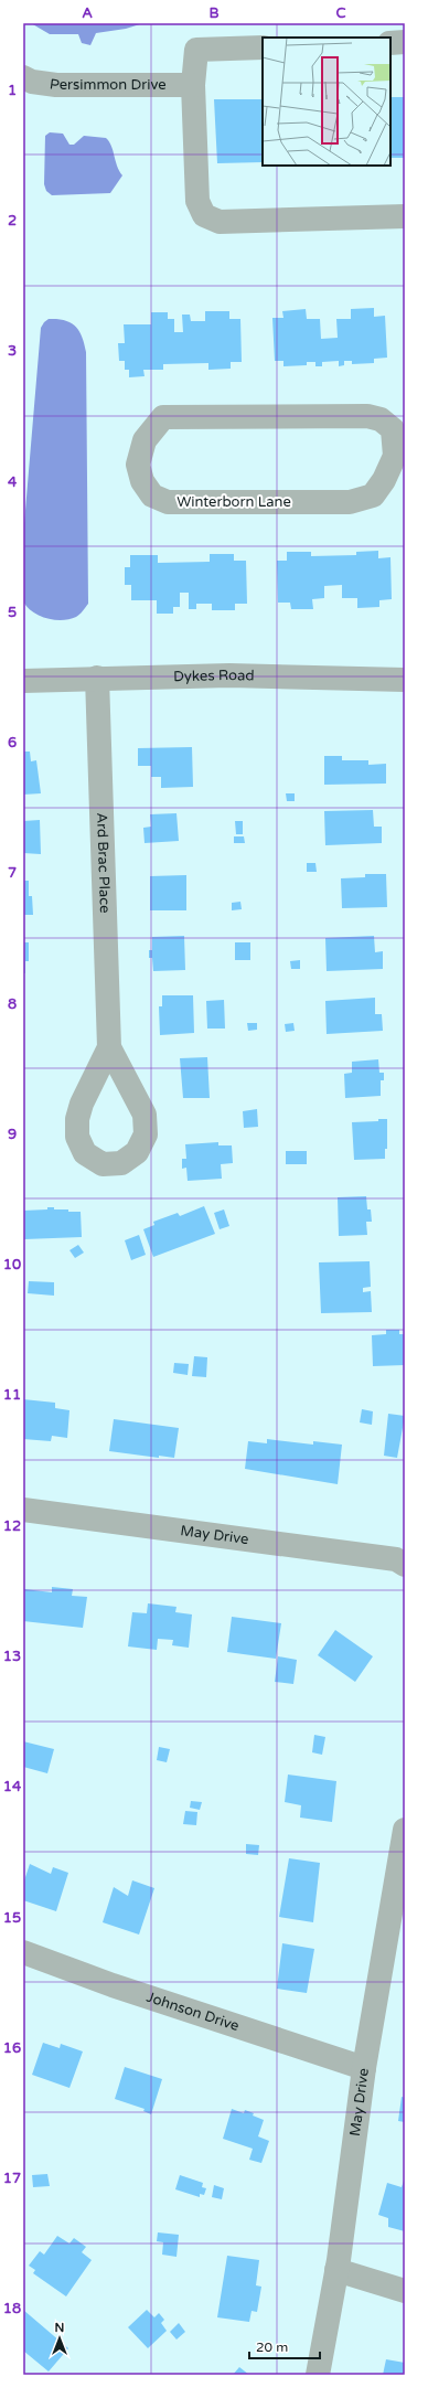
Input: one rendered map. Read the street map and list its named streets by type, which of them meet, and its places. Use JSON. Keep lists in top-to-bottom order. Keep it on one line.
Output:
{"streets":{"street":["Persimmon Drive","Winterborn Lane","Dykes Road","Ard Brac Place","May Drive","Johnson Drive"]},"crossings":[["Dykes Road","Ard Brac Place"],["May Drive","Johnson Drive"]],"scale_bar":"20 m","north":"top","grid":{"columns":["A","B","C"],"rows":["1","2","3","4","5","6","7","8","9","10","11","12","13","14","15","16","17","18"]}}
